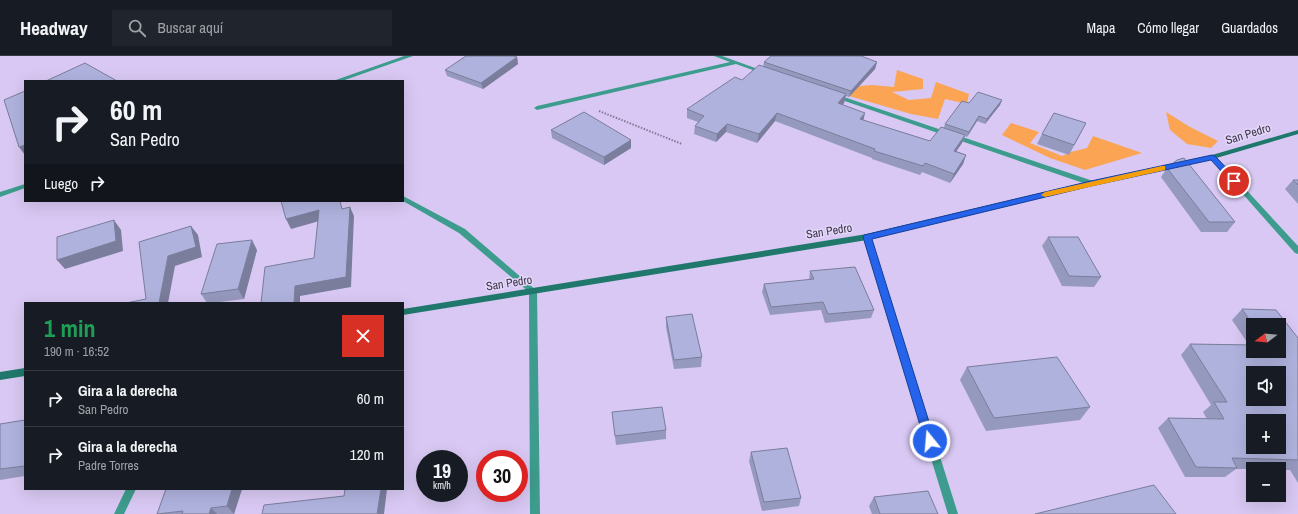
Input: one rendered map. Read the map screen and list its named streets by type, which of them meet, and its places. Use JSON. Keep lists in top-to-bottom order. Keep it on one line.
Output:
{"streets":{"main road":["San Pedro"]},"north":"left","page":{"header":"Headway","search":"Buscar aquí","nav":["Mapa","Cómo llegar","Guardados"],"turn":["60 m","San Pedro"],"then":"Luego","heading":["1 min","190 m · 16:52"],"map_buttons":["+","−"],"list":[{"name":"Gira a la derecha","note":"San Pedro","value":"60 m"},{"name":"Gira a la derecha","note":"Padre Torres","value":"120 m"}],"speed":"19 km/h","limit":"30"}}
